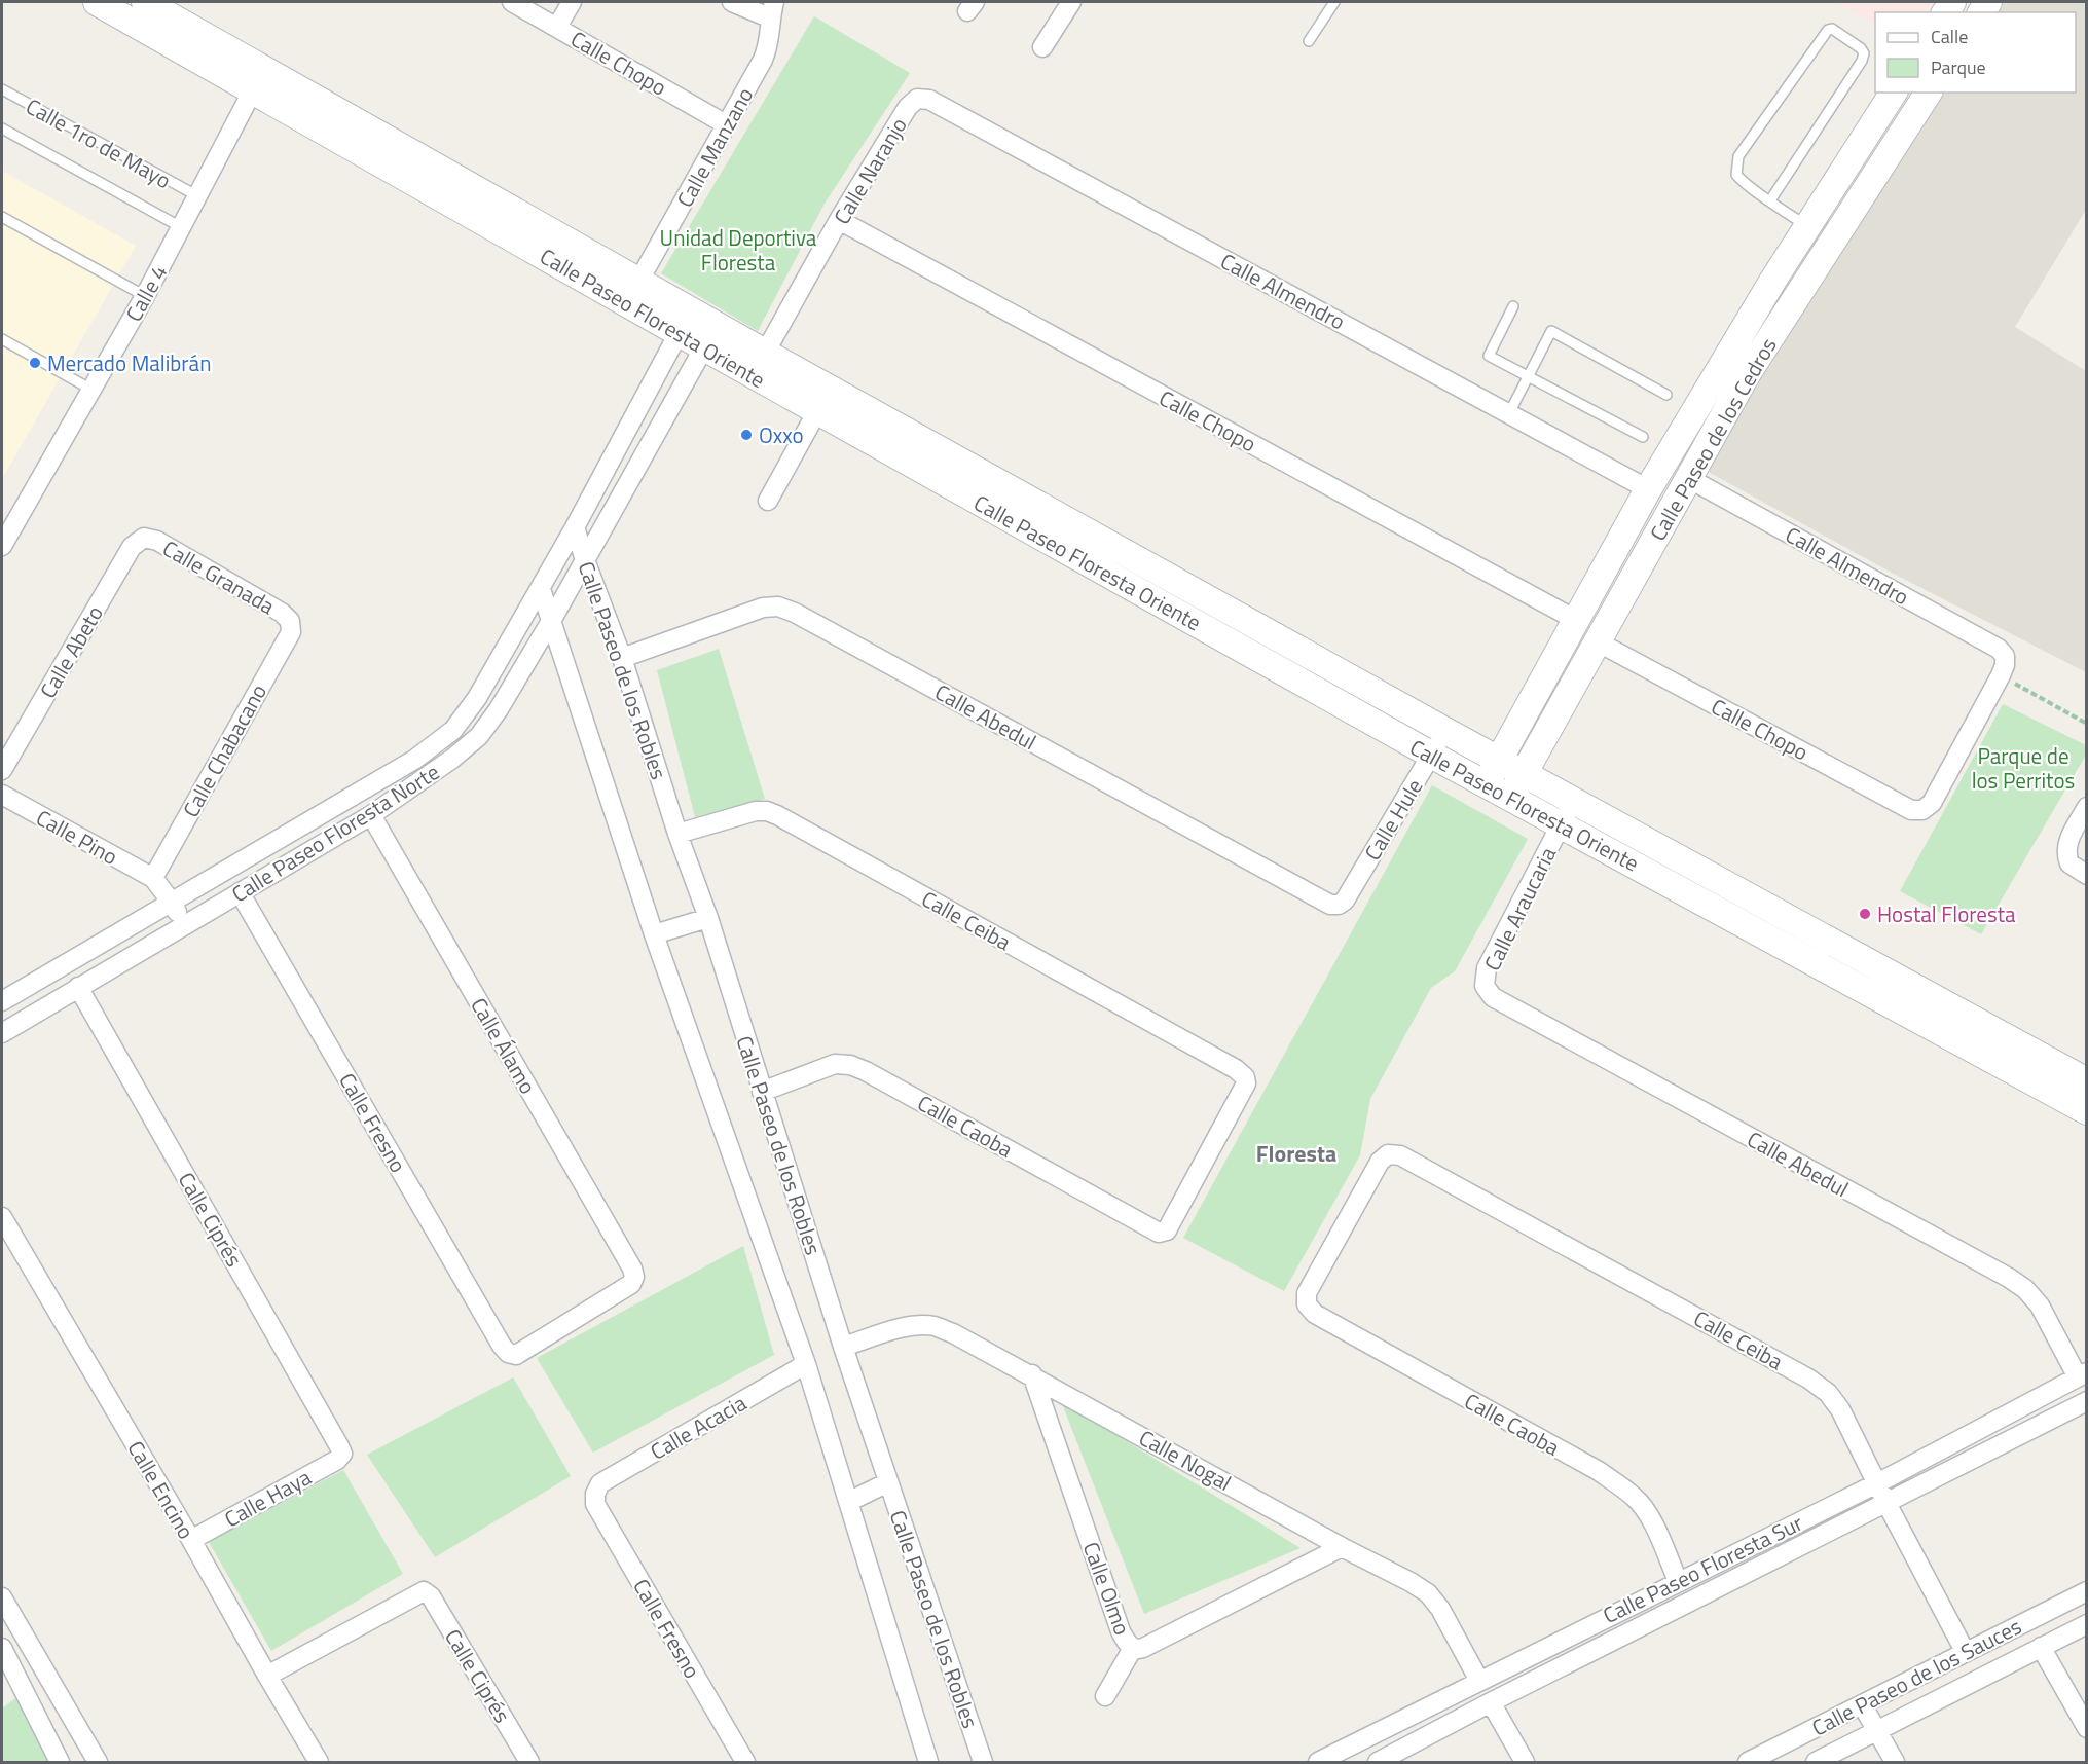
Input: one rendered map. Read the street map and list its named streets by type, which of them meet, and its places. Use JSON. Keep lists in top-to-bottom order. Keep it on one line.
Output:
{"streets":{"main road":["Calle Paseo Floresta Oriente","Calle Paseo de los Cedros"],"street":["Calle Chopo","Calle Manzano","Calle Naranjo","Calle Almendro","Calle 4","Calle Granada","Calle Abeto","Calle Paseo de los Robles","Calle Abedul","Calle Chabacano","Calle Hule","Calle Paseo Floresta Norte","Calle Pino","Calle Araucaria","Calle Ceiba","Calle Álamo","Calle Fresno","Calle Caoba","Calle Ciprés","Calle Acacia","Calle Nogal","Calle Encino","Calle Haya","Calle Paseo Floresta Sur","Calle Olmo","Calle Paseo de los Sauces"],"lane":["Calle 1ro de Mayo"]},"crossings":[["Calle Chopo","Calle Manzano"],["Calle Chopo","Calle Naranjo"],["Calle Chopo","Calle Almendro"],["Calle Chopo","Calle Paseo de los Cedros"],["Calle 1ro de Mayo","Calle 4"],["Calle Manzano","Calle Paseo Floresta Oriente"],["Calle Naranjo","Calle Almendro"],["Calle Naranjo","Calle Paseo Floresta Oriente"],["Calle Almendro","Calle Paseo de los Cedros"],["Calle 4","Calle Paseo Floresta Oriente"],["Calle Paseo Floresta Oriente","Calle Paseo de los Cedros"],["Calle Paseo Floresta Oriente","Calle Hule"],["Calle Paseo Floresta Oriente","Calle Paseo Floresta Norte"],["Calle Paseo Floresta Oriente","Calle Araucaria"],["Calle Granada","Calle Abeto"],["Calle Granada","Calle Chabacano"],["Calle Paseo de los Robles","Calle Abedul"],["Calle Paseo de los Robles","Calle Paseo Floresta Norte"],["Calle Paseo de los Robles","Calle Ceiba"],["Calle Paseo de los Robles","Calle Caoba"],["Calle Paseo de los Robles","Calle Acacia"],["Calle Paseo de los Robles","Calle Nogal"],["Calle Abedul","Calle Hule"],["Calle Abedul","Calle Araucaria"],["Calle Abedul","Calle Paseo Floresta Sur"],["Calle Chabacano","Calle Pino"],["Calle Paseo Floresta Norte","Calle Álamo"],["Calle Paseo Floresta Norte","Calle Fresno"],["Calle Paseo Floresta Norte","Calle Ciprés"],["Calle Ceiba","Calle Caoba"],["Calle Ceiba","Calle Paseo Floresta Sur"],["Calle Ceiba","Calle Paseo de los Sauces"],["Calle Álamo","Calle Fresno"],["Calle Fresno","Calle Acacia"],["Calle Caoba","Calle Paseo Floresta Sur"],["Calle Ciprés","Calle Encino"],["Calle Ciprés","Calle Haya"],["Calle Nogal","Calle Paseo Floresta Sur"],["Calle Nogal","Calle Olmo"],["Calle Encino","Calle Haya"]],"districts":["Floresta"],"parks":["Unidad Deportiva Floresta","Parque de los Perritos"],"places":["Mercado Malibrán","Oxxo","Hostal Floresta"],"legend":["Calle","Parque"]}
